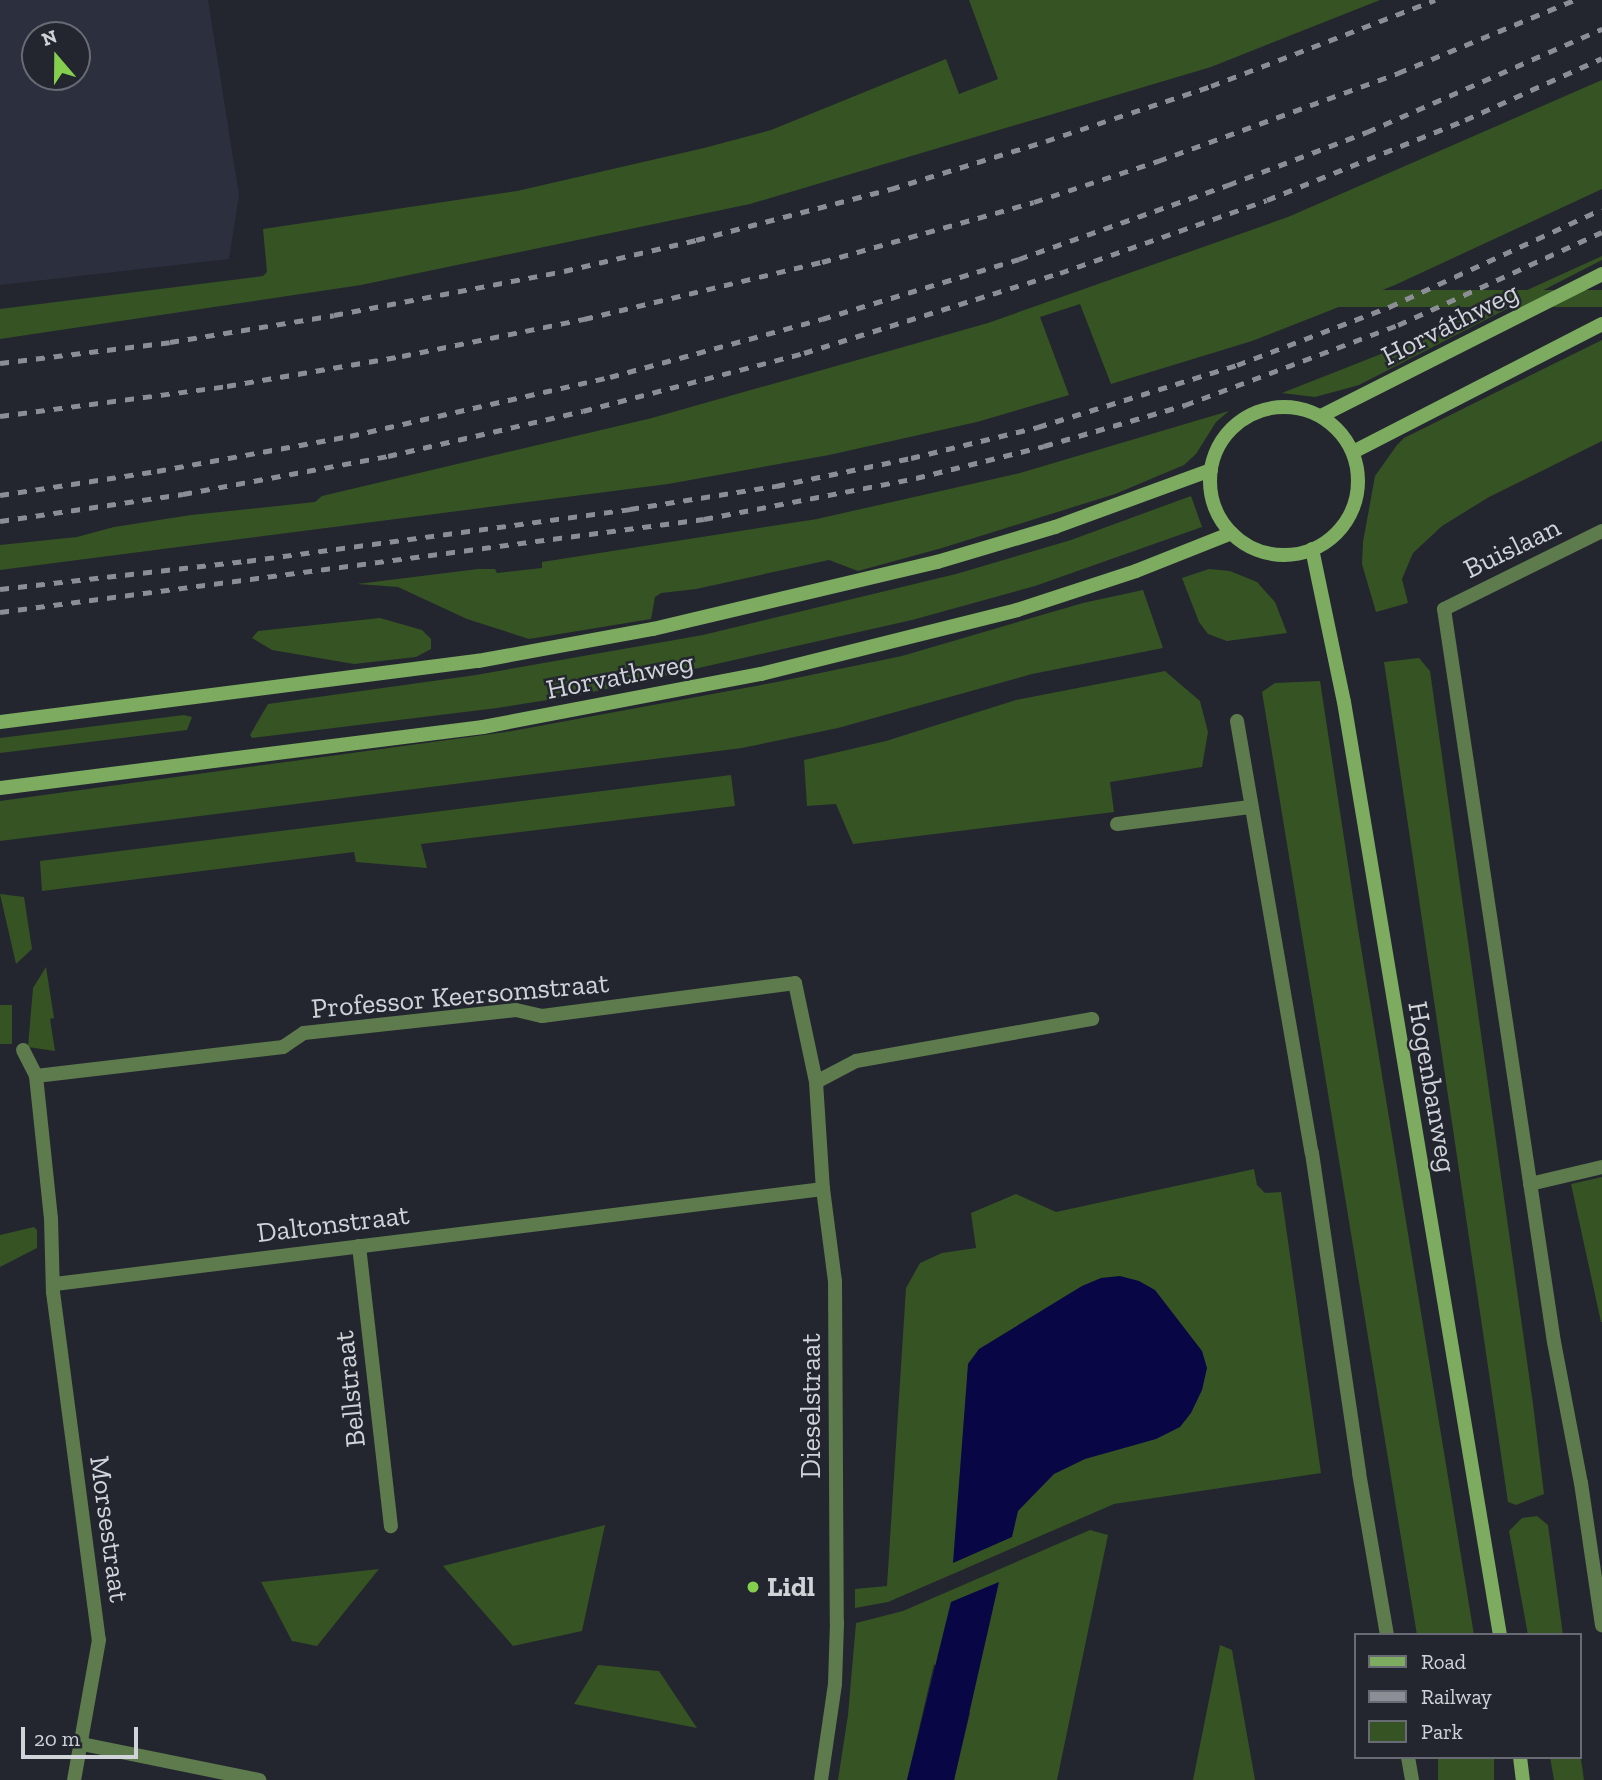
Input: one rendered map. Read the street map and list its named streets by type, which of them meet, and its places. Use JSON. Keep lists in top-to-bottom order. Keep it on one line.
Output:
{"streets":{"main road":["Horváthweg","Horvathweg","Hogenbanweg"],"street":["Buislaan","Professor Keersomstraat","Daltonstraat","Bellstraat","Dieselstraat","Morsestraat"]},"crossings":[["Horváthweg","Horvathweg"],["Horváthweg","Hogenbanweg"],["Horvathweg","Hogenbanweg"],["Professor Keersomstraat","Dieselstraat"],["Daltonstraat","Bellstraat"],["Daltonstraat","Dieselstraat"],["Daltonstraat","Morsestraat"]],"places":["Lidl"],"legend":["Road","Railway","Park"],"scale_bar":"20 m","north":"top"}
